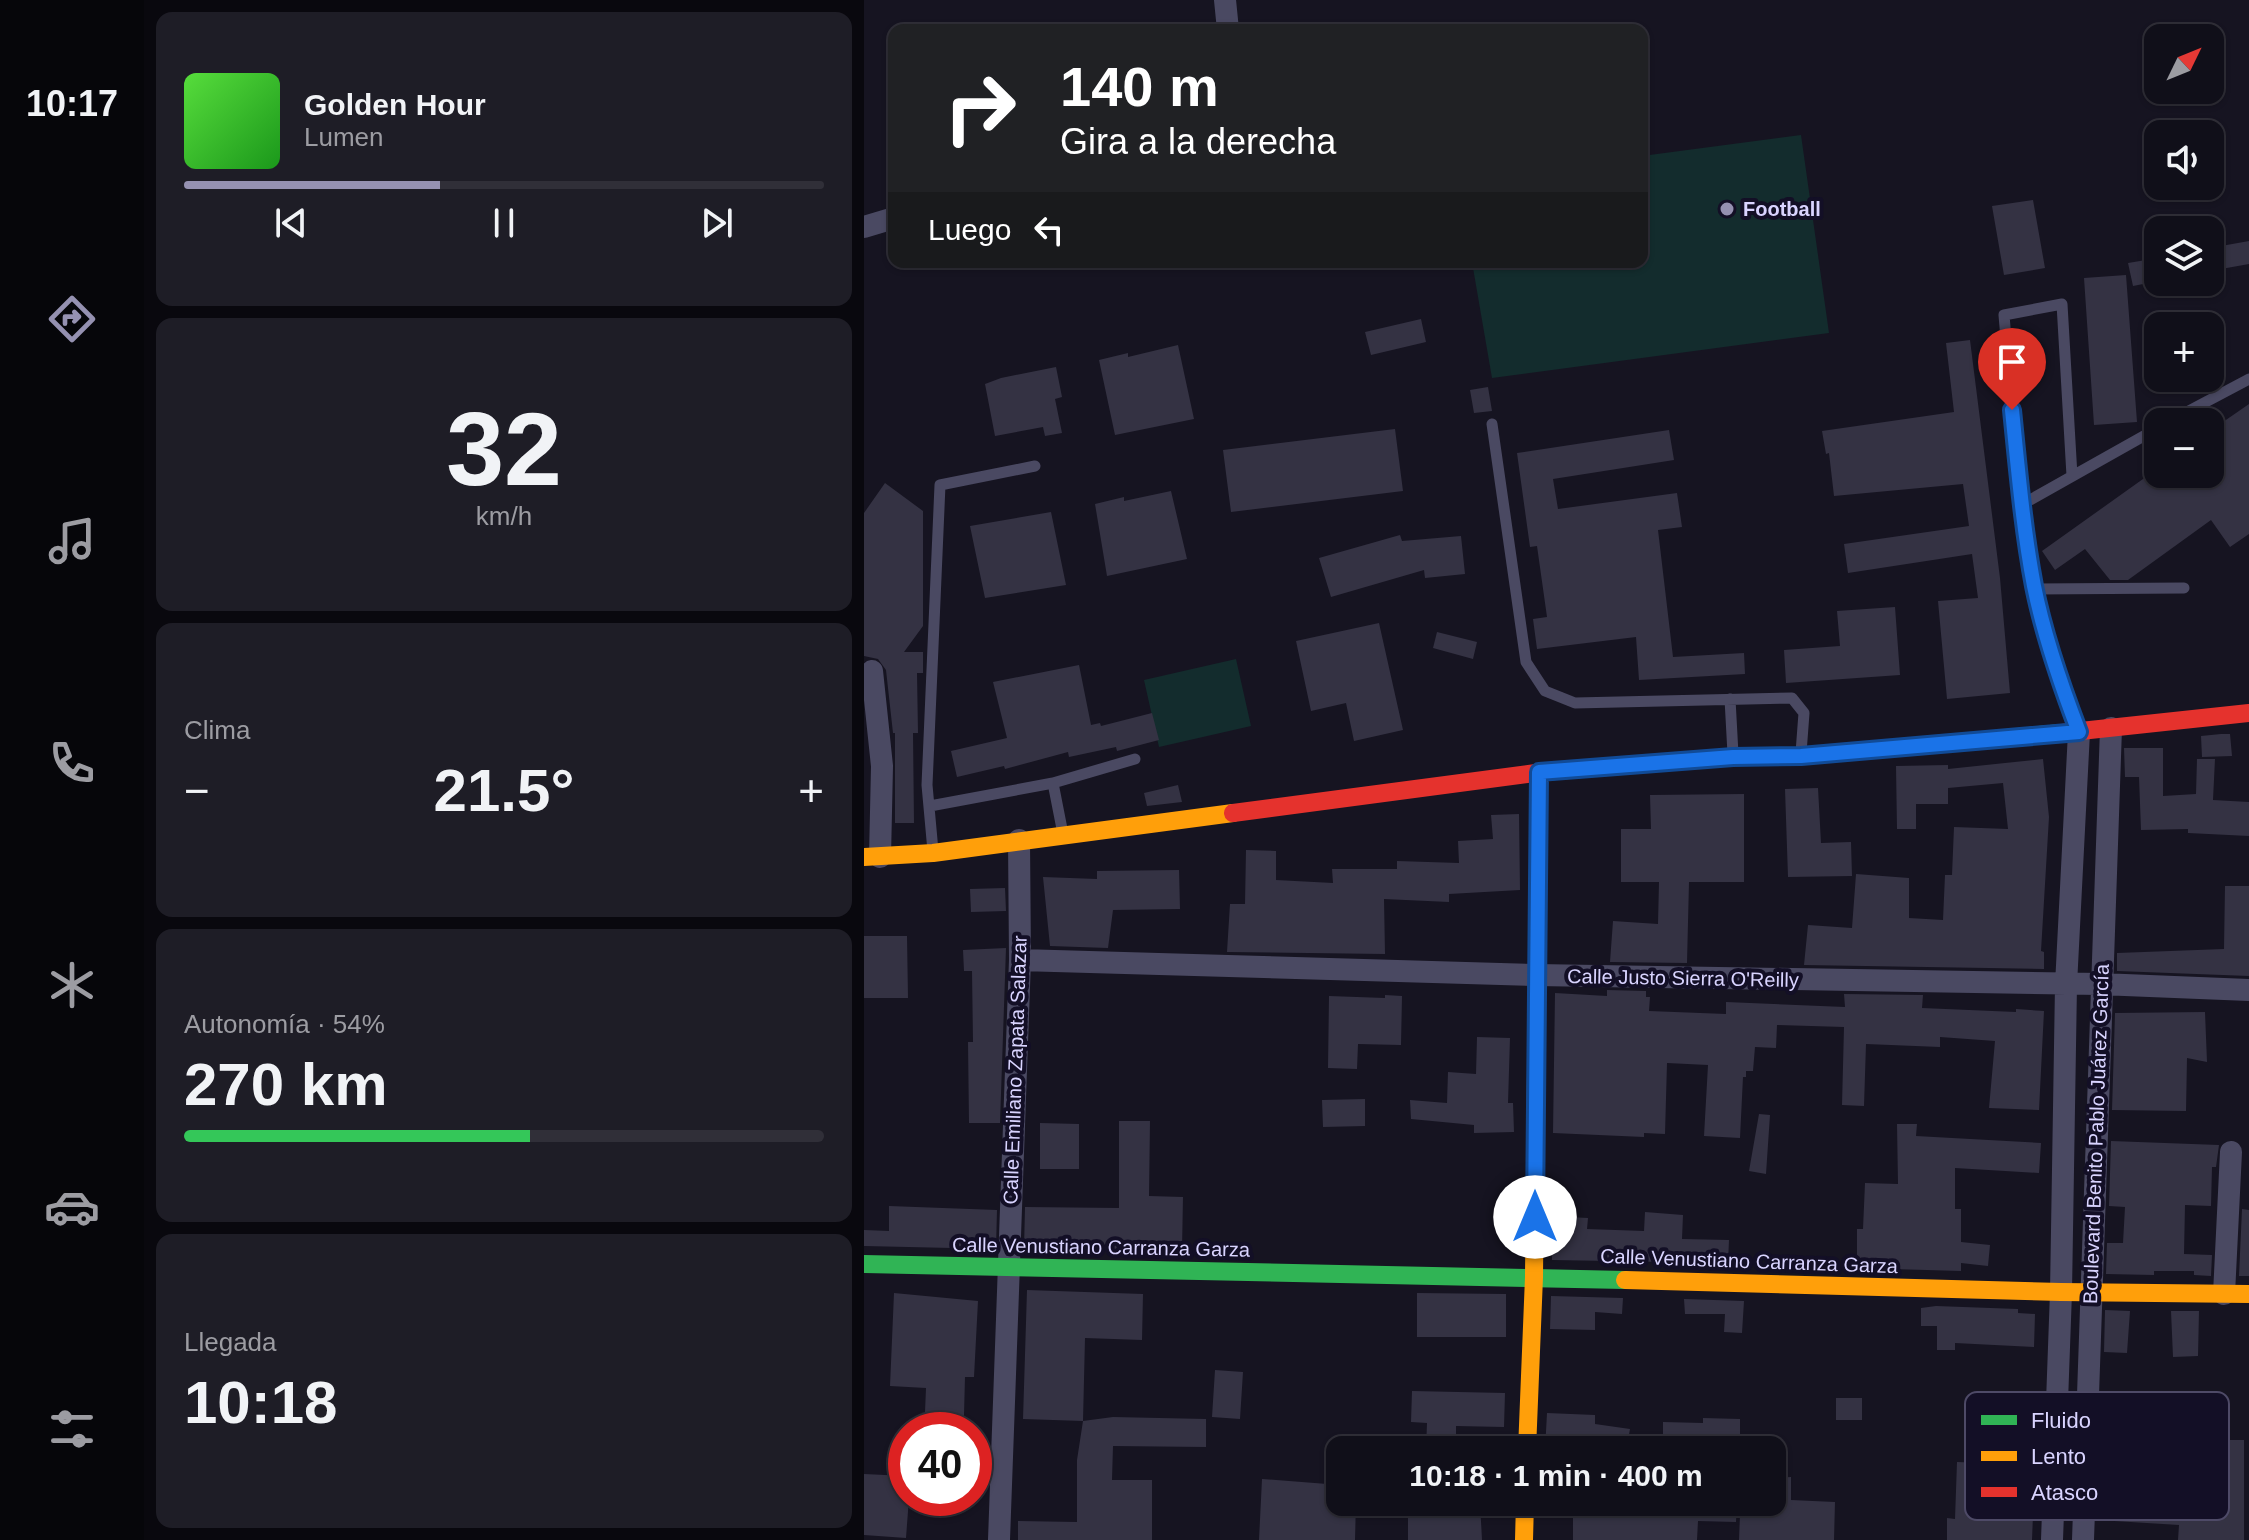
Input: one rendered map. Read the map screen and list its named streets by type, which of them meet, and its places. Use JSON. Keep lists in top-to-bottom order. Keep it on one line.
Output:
{"streets":{"street":["Calle Justo Sierra O'Reilly","Calle Emiliano Zapata Salazar","Boulevard Benito Pablo Juárez García","Calle Venustiano Carranza Garza"]},"crossings":[["Calle Justo Sierra O'Reilly","Calle Emiliano Zapata Salazar"],["Calle Justo Sierra O'Reilly","Boulevard Benito Pablo Juárez García"],["Calle Emiliano Zapata Salazar","Calle Venustiano Carranza Garza"],["Boulevard Benito Pablo Juárez García","Calle Venustiano Carranza Garza"]],"places":["Football"],"legend":["Fluido","Lento","Atasco"],"north":"top right","page":{"tabs":"10:17","map_buttons":["+","−"],"turn":["140 m","Gira a la derecha"],"song":["Golden Hour","Lumen"],"then":"Luego","tile":[["32","km/h"],"Clima",["Autonomía · 54%","270 km"],["Llegada","10:18"]],"heat":["−","21.5°","+"],"limit":"40","trip":"10:18 · 1 min · 400 m"}}
